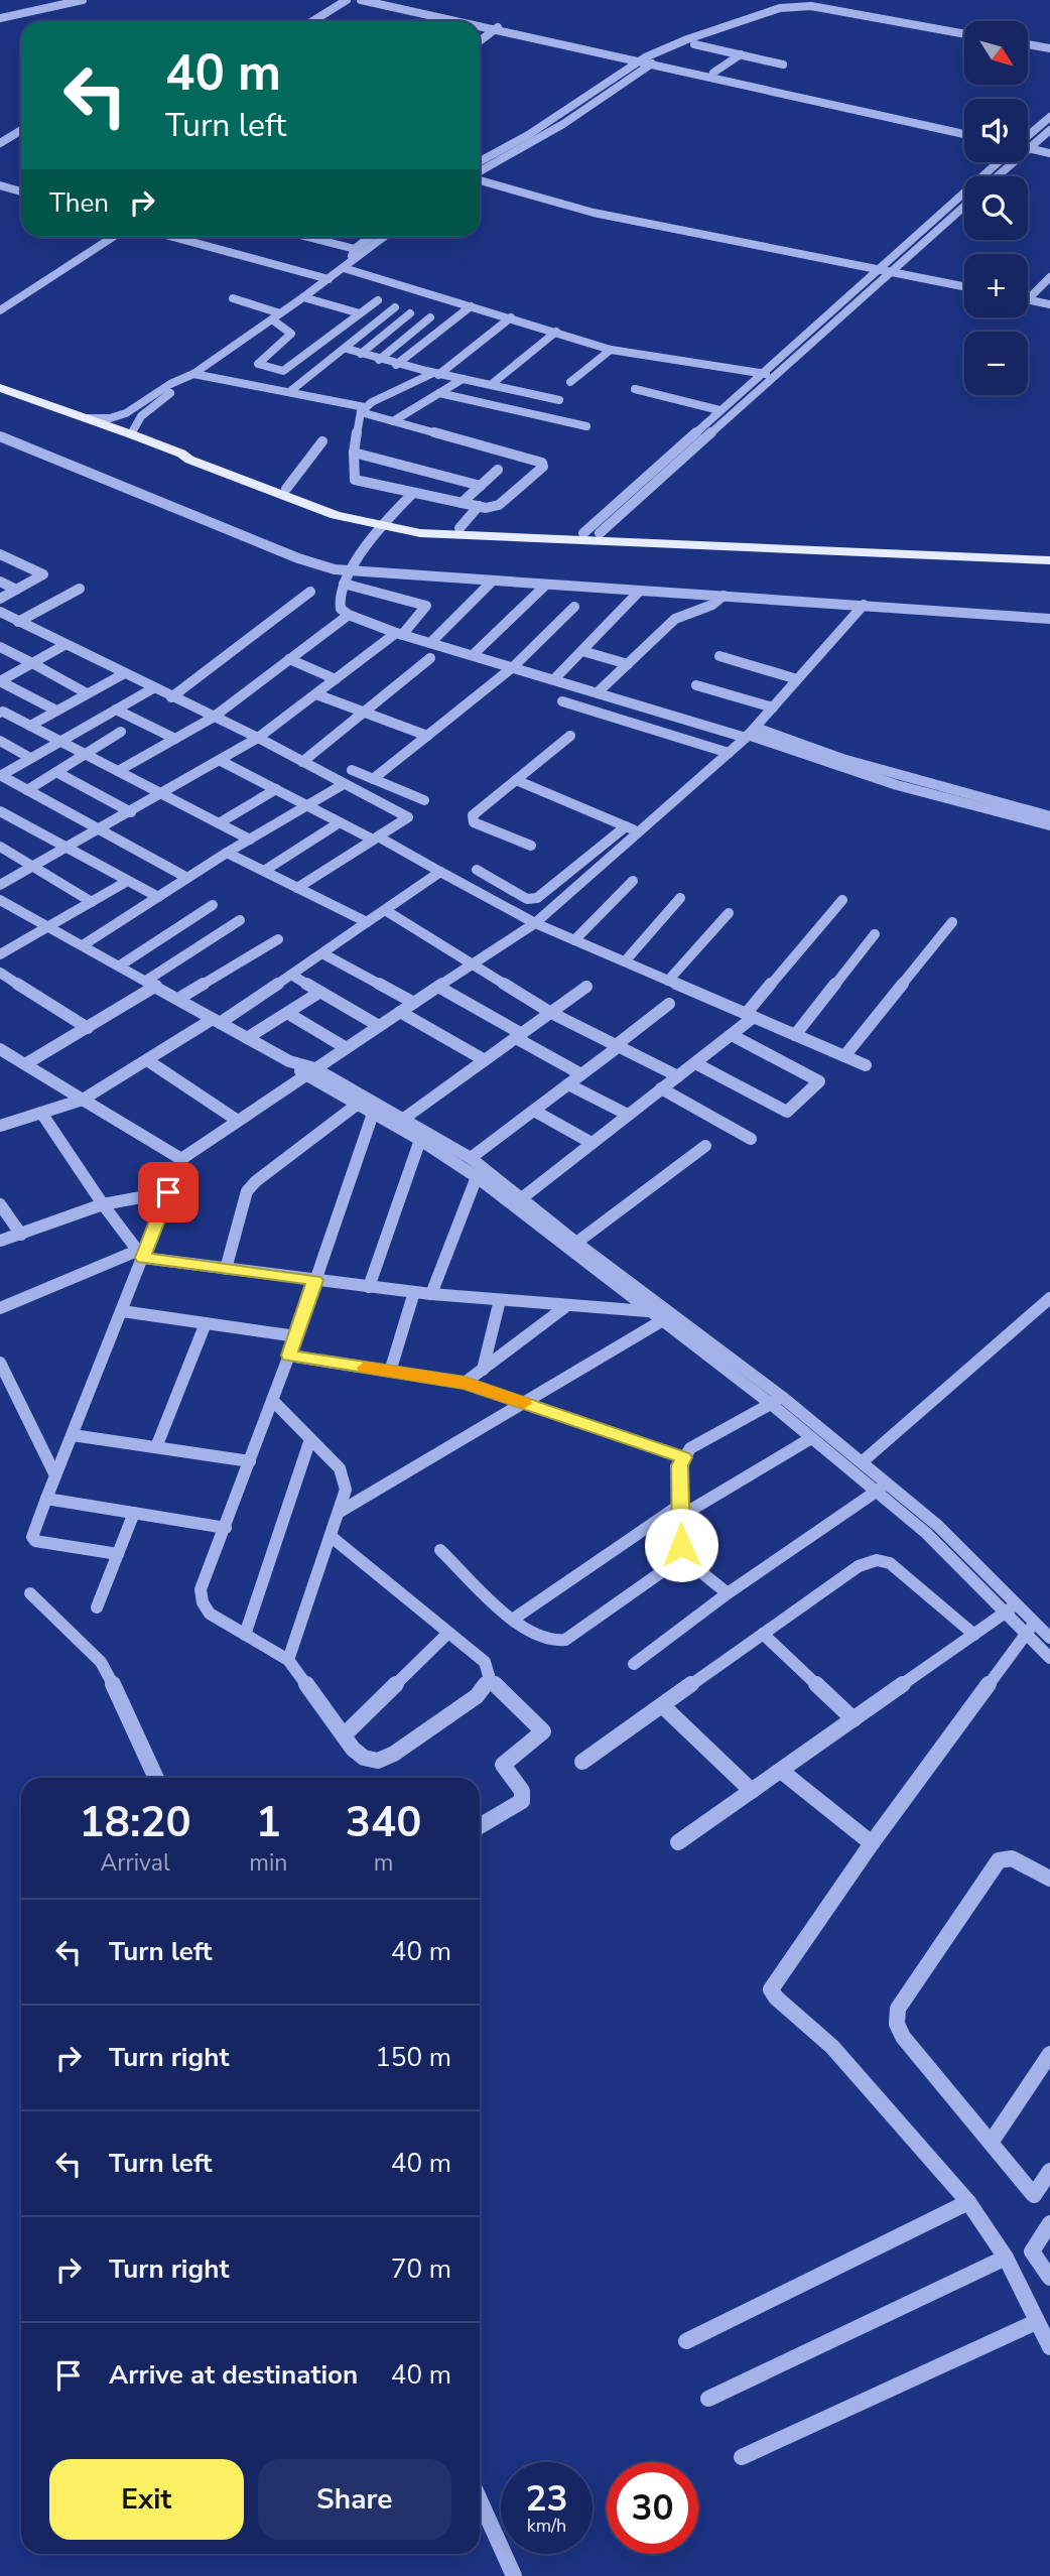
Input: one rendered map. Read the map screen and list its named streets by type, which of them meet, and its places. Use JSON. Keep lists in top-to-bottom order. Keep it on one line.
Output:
{"north":"bottom right","page":{"map_buttons":["+","−"],"turn":["40 m","Turn left"],"then":"Then","eta":["18:20","Arrival","1","min","340","m"],"list":[{"name":"Turn left","value":"40 m"},{"name":"Turn right","value":"150 m"},{"name":"Turn left","value":"40 m"},{"name":"Turn right","value":"70 m"},{"name":"Arrive at destination","value":"40 m"}],"buttons":["Exit","Share"],"speed":"23 km/h","limit":"30"}}
